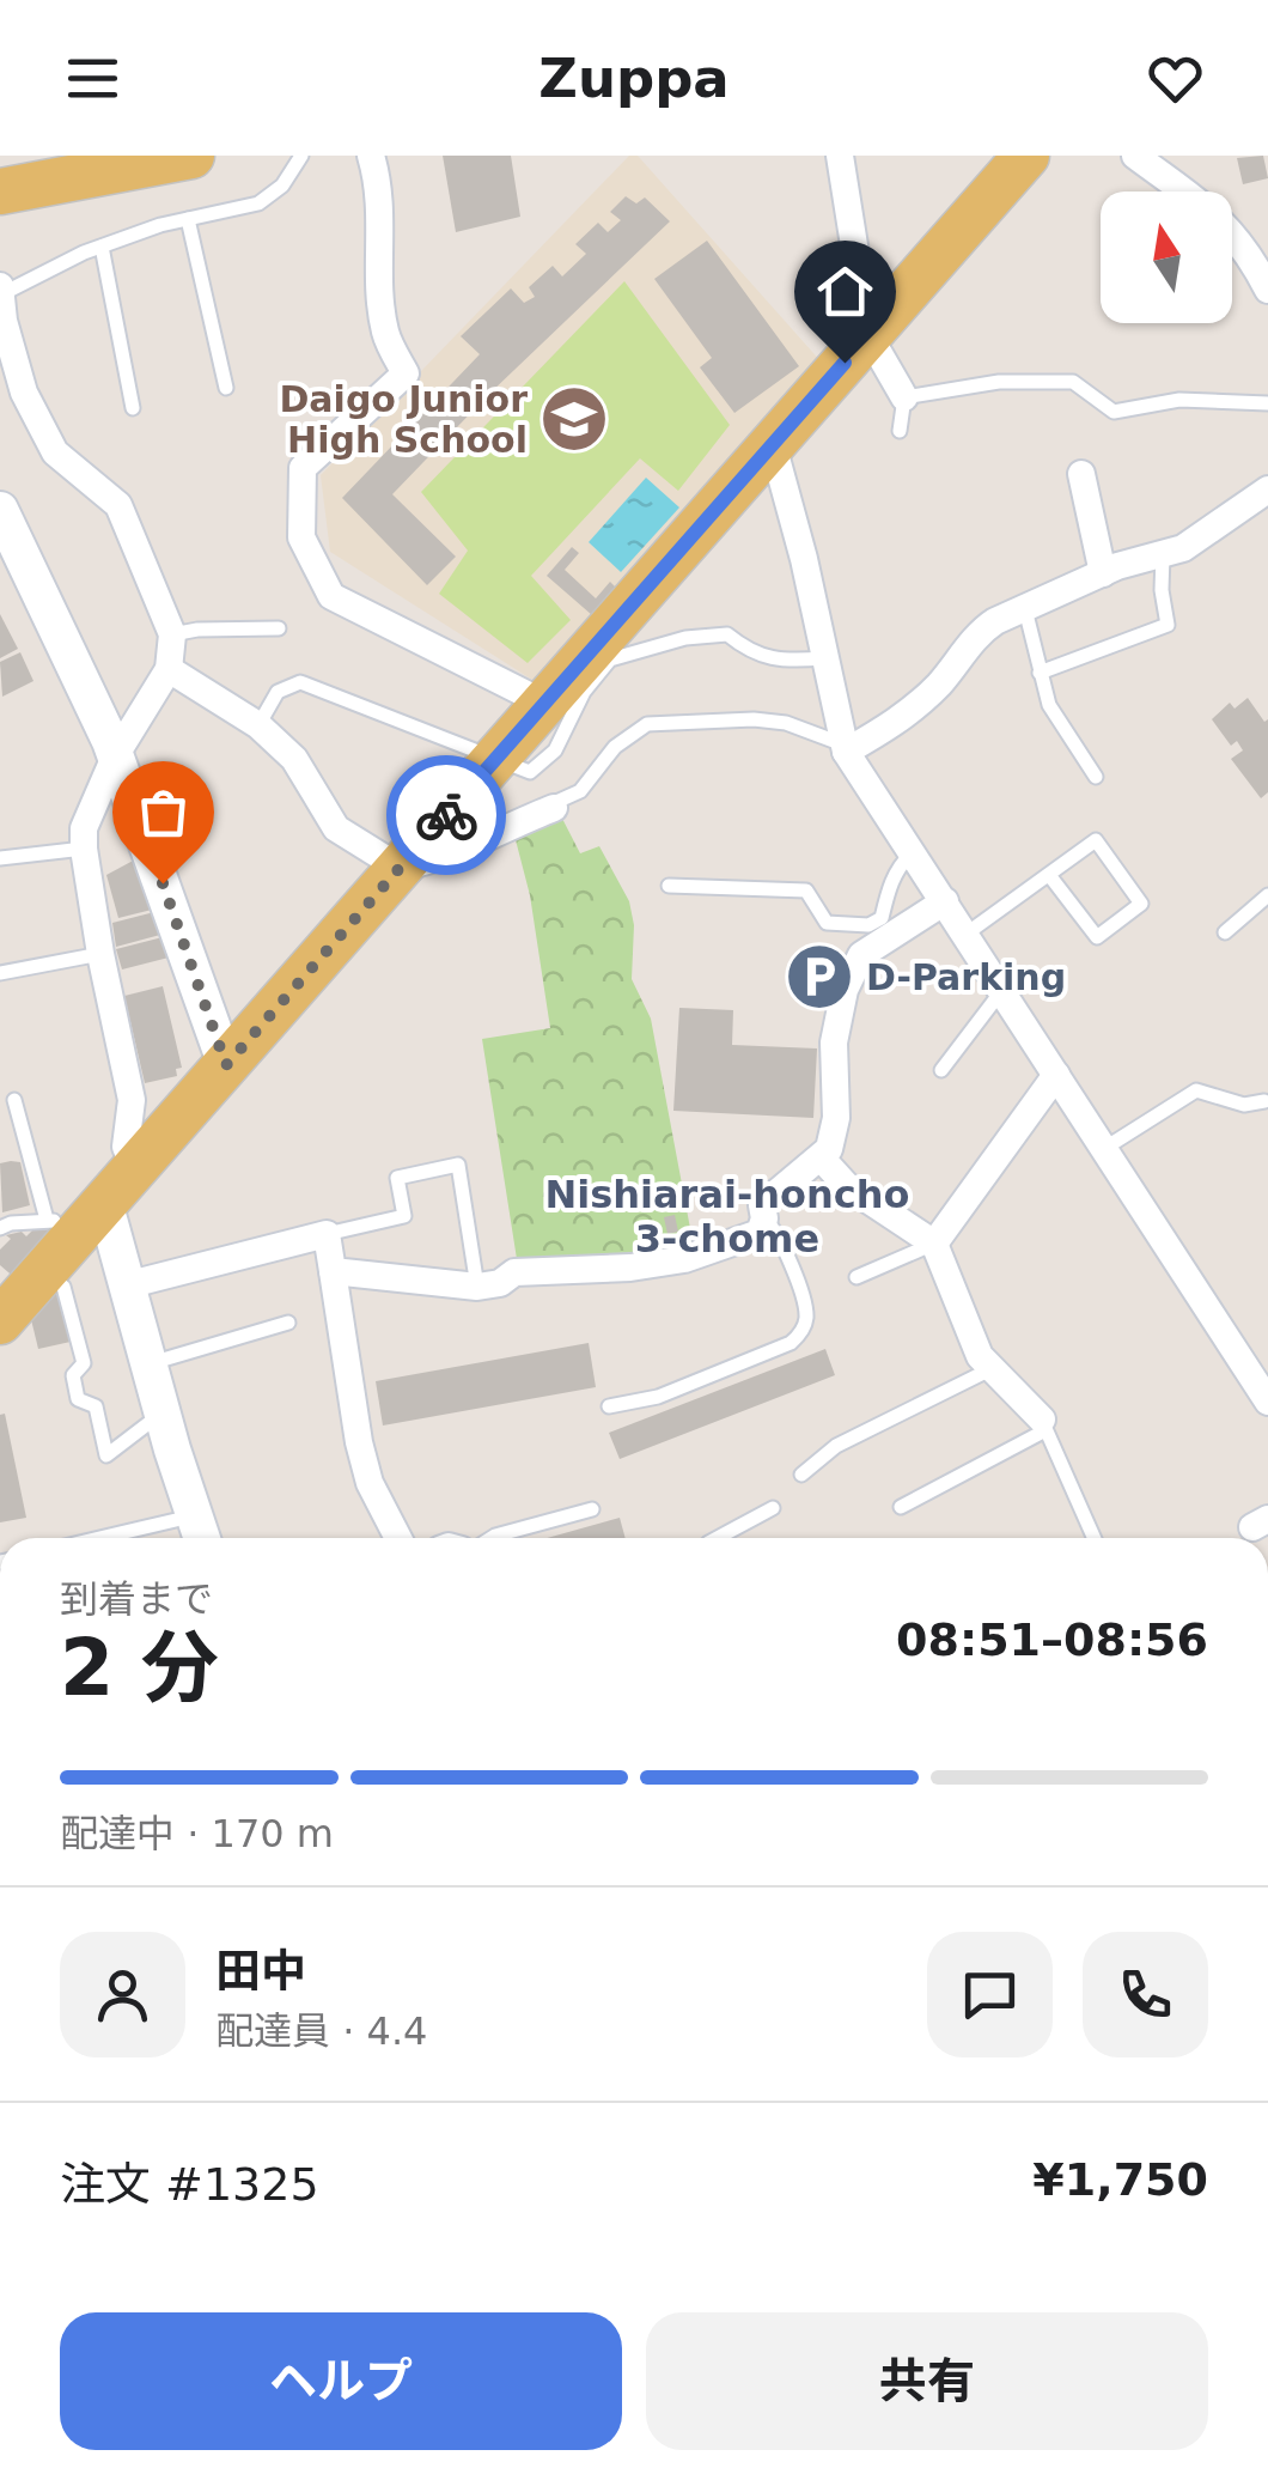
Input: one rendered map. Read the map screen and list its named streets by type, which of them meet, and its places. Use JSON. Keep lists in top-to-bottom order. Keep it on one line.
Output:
{"districts":["Nishiarai-honcho 3-chome"],"places":{"school or university":["Daigo Junior High School"],"parking":["D-Parking"]},"north":"top","page":{"header":"Zuppa","heading":["2 分","到着まで","08:51–08:56"],"panel":["田中","配達員 · 4.4","注文 #1325","¥1,750"],"bar":"配達中 · 170 m","buttons":["ヘルプ","共有"]}}
